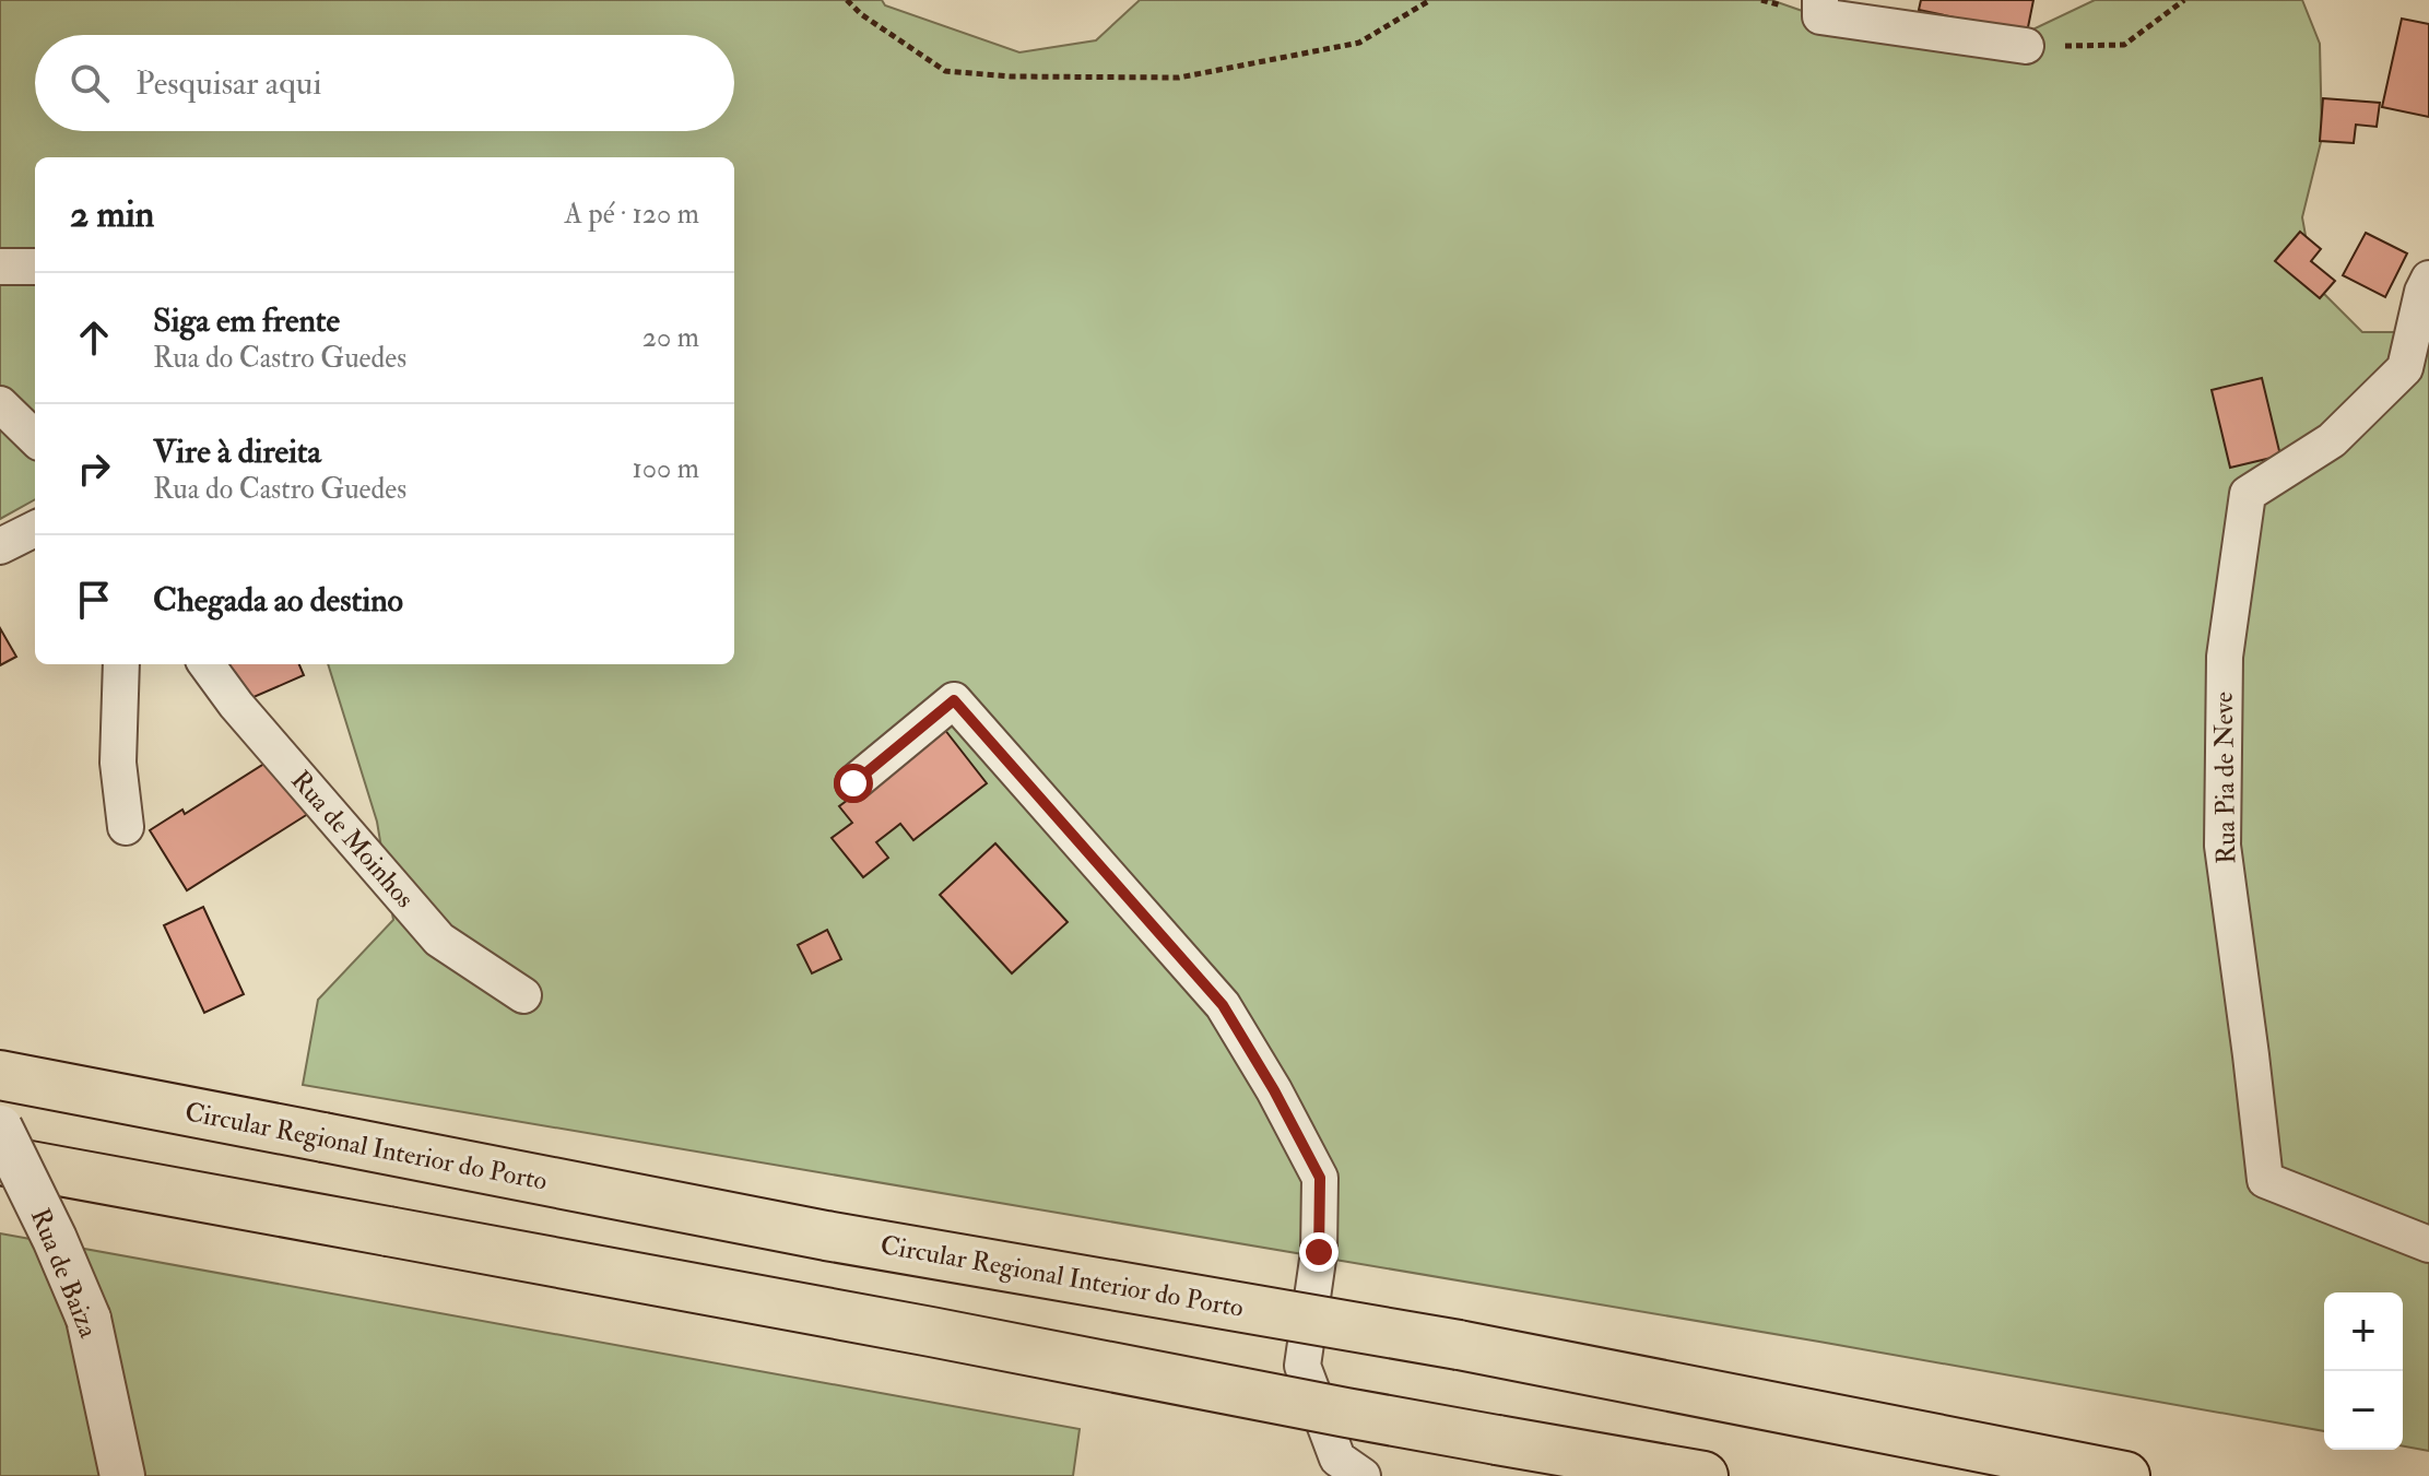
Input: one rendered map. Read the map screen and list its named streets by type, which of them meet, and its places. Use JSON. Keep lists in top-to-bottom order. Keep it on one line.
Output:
{"streets":{"highway":["Circular Regional Interior do Porto"],"street":["Rua Pia de Neve","Rua de Moinhos","Rua de Baiza"]},"page":{"search":"Pesquisar aqui","heading":["2 min","A pé · 120 m"],"list":[["Siga em frente","Rua do Castro Guedes","20 m"],["Vire à direita","Rua do Castro Guedes","100 m"],"Chegada ao destino"],"map_buttons":["+","−"]}}
